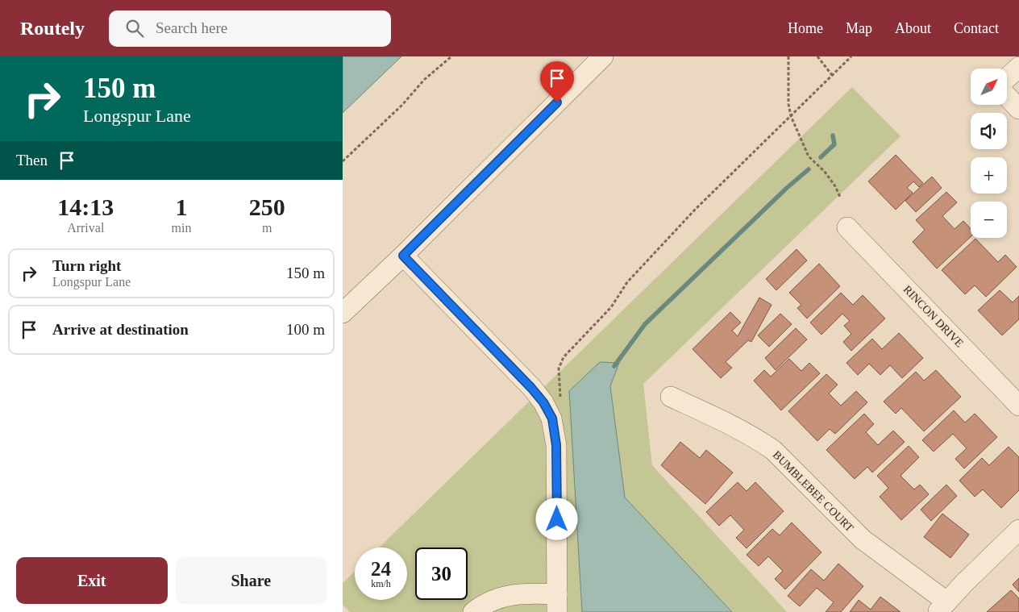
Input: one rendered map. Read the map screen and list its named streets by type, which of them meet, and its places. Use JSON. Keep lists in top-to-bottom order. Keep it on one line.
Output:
{"streets":{"street":["RINCON DRIVE","BUMBLEBEE COURT"]},"north":"top right","page":{"header":"Routely","search":"Search here","nav":["Home","Map","About","Contact"],"turn":["150 m","Longspur Lane"],"map_buttons":["+","−"],"then":"Then","eta":["14:13","Arrival","1","min","250","m"],"list":[{"name":"Turn right","note":"Longspur Lane","value":"150 m"},{"name":"Arrive at destination","value":"100 m"}],"speed":"24 km/h","limit":"30","buttons":["Exit","Share"]}}
